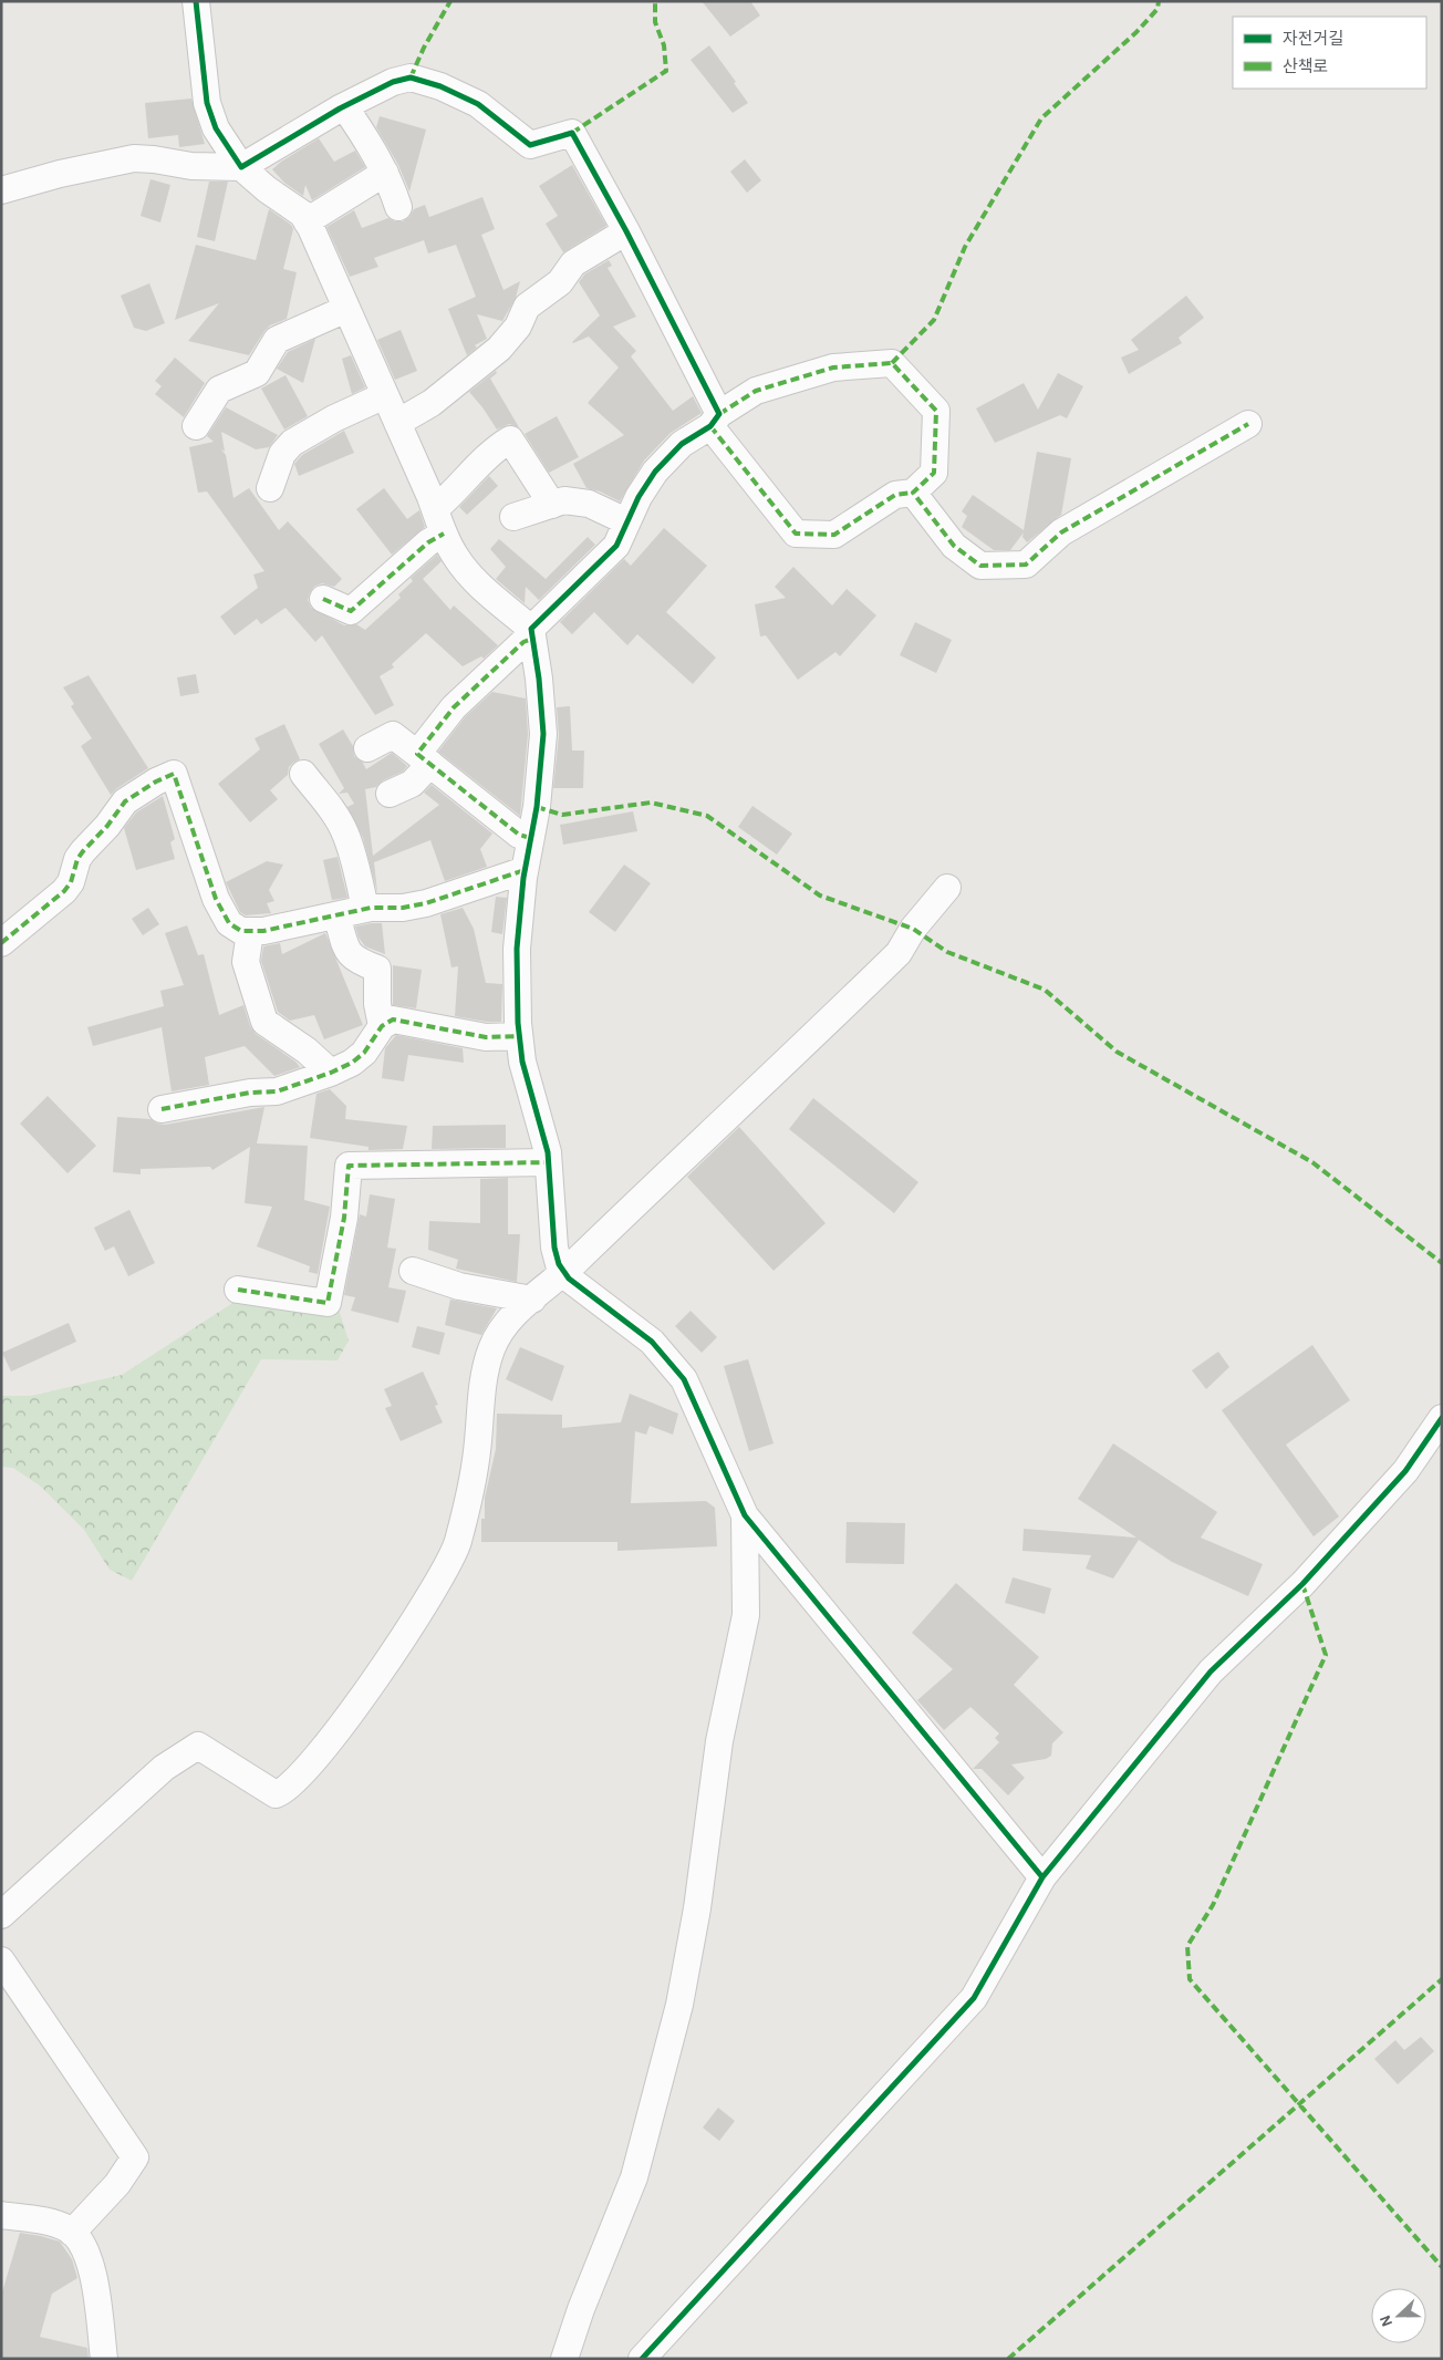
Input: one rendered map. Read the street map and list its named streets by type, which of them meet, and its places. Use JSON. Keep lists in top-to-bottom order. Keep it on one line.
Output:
{"legend":["자전거길","산책로"],"north":"left"}
